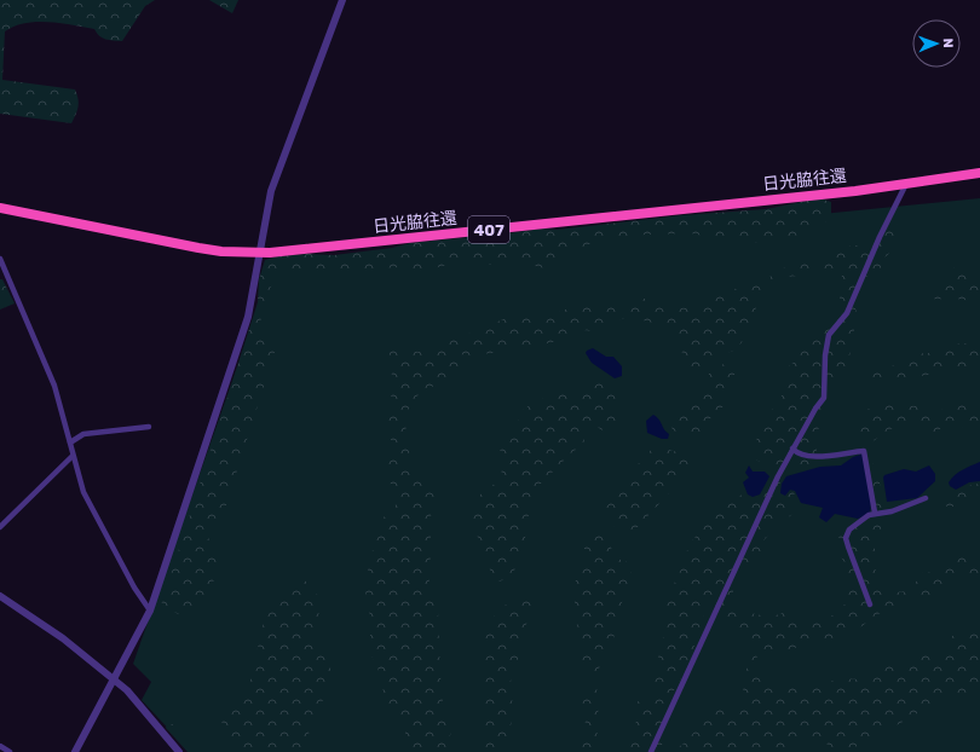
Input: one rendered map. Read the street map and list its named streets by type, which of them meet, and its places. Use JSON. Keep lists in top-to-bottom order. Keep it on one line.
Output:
{"streets":{"highway":["日光脇往還","407"]},"north":"right"}
